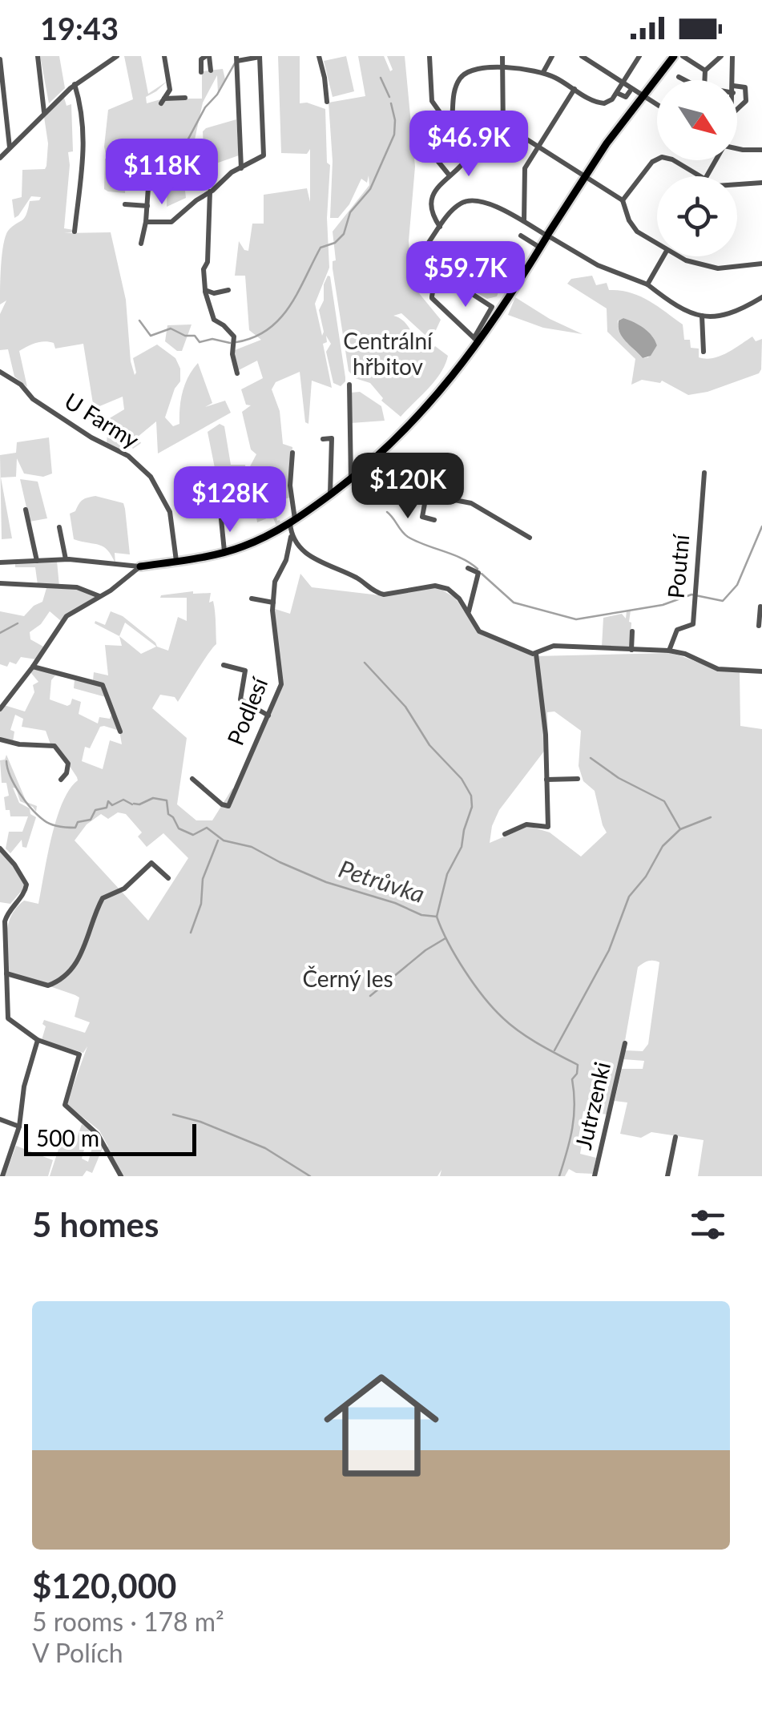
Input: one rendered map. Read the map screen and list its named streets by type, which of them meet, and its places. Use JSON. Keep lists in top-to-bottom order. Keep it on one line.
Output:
{"streets":{"street":["U Farmy","Poutní","Podlesí","Jutrzenki"]},"water":["Petrůvka"],"parks":["Centrální hřbitov","Černý les"],"scale_bar":"500 m","north":"bottom right","page":{"status":"19:43","price":["$46.9K","$118K","$59.7K","$120K","$128K"],"scale":"500 m","heading":"5 homes","list":[{"name":"$120,000","note":"5 rooms · 178 m² · V Polích"}]}}
